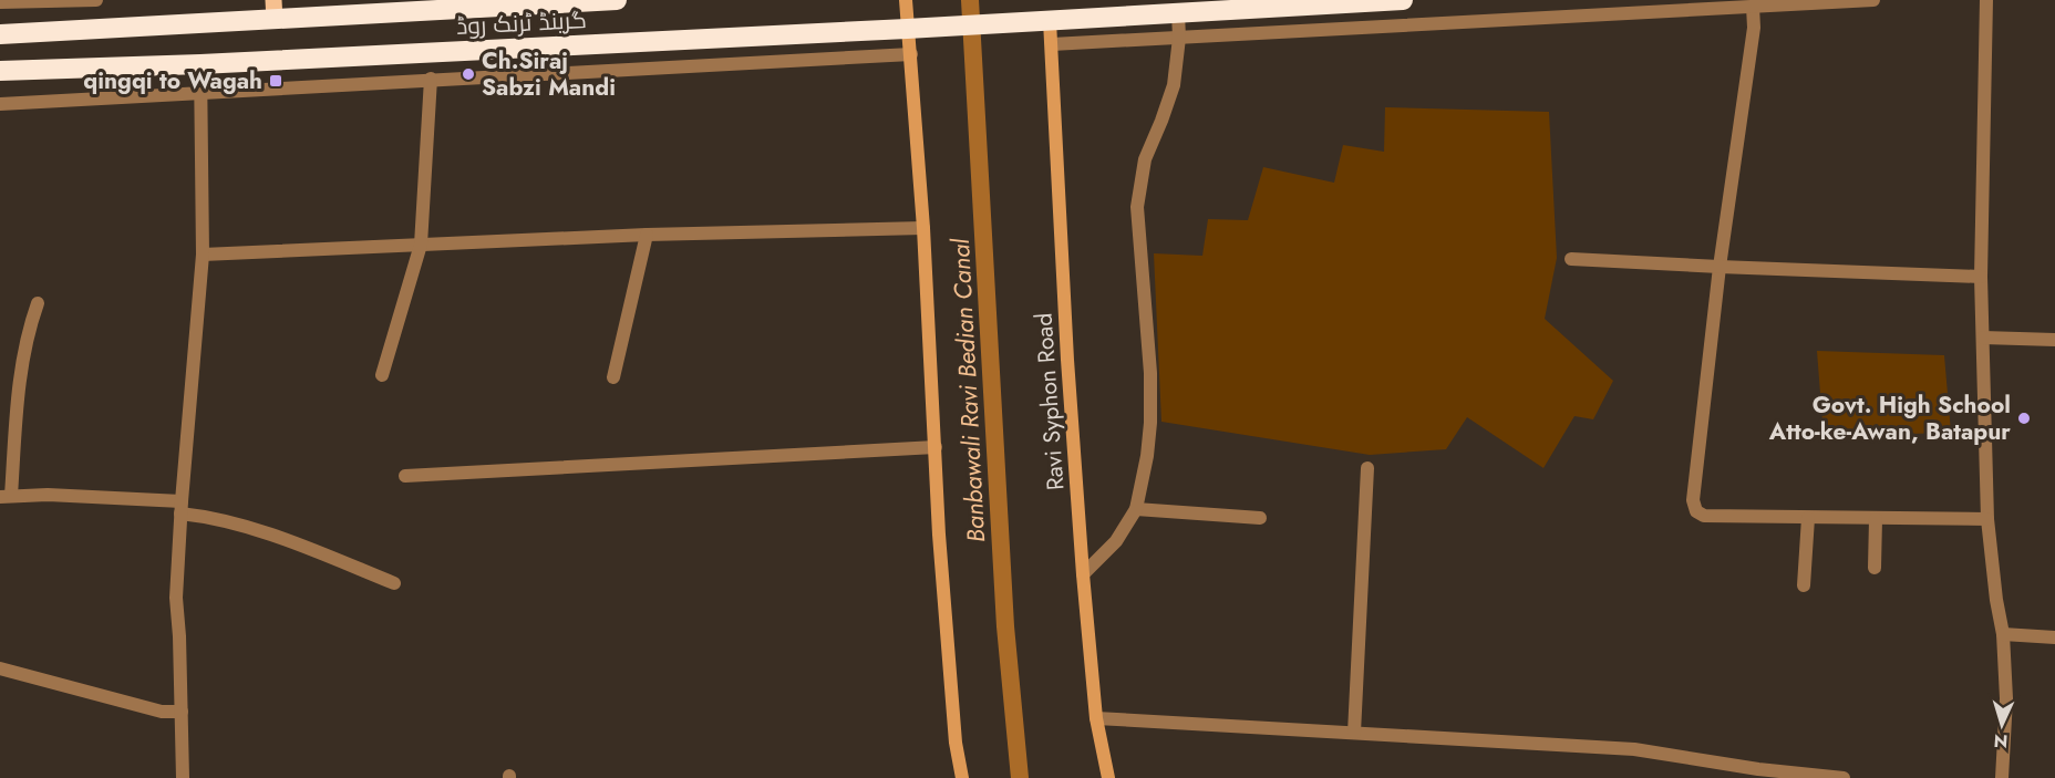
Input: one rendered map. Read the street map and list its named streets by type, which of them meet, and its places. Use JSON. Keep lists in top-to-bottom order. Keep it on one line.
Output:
{"streets":{"highway":["گرینڈ ٹرنک روڈ"],"street":["Ravi Syphon Road"]},"crossings":[["گرینڈ ٹرنک روڈ","Ravi Syphon Road"]],"water":["Banbawali Ravi Bedian Canal"],"places":{"other":["Ch.Siraj Sabzi Mandi","Govt. High School Atto-ke-Awan, Batapur"],"transit":["qingqi to Wagah"]},"north":"bottom"}
